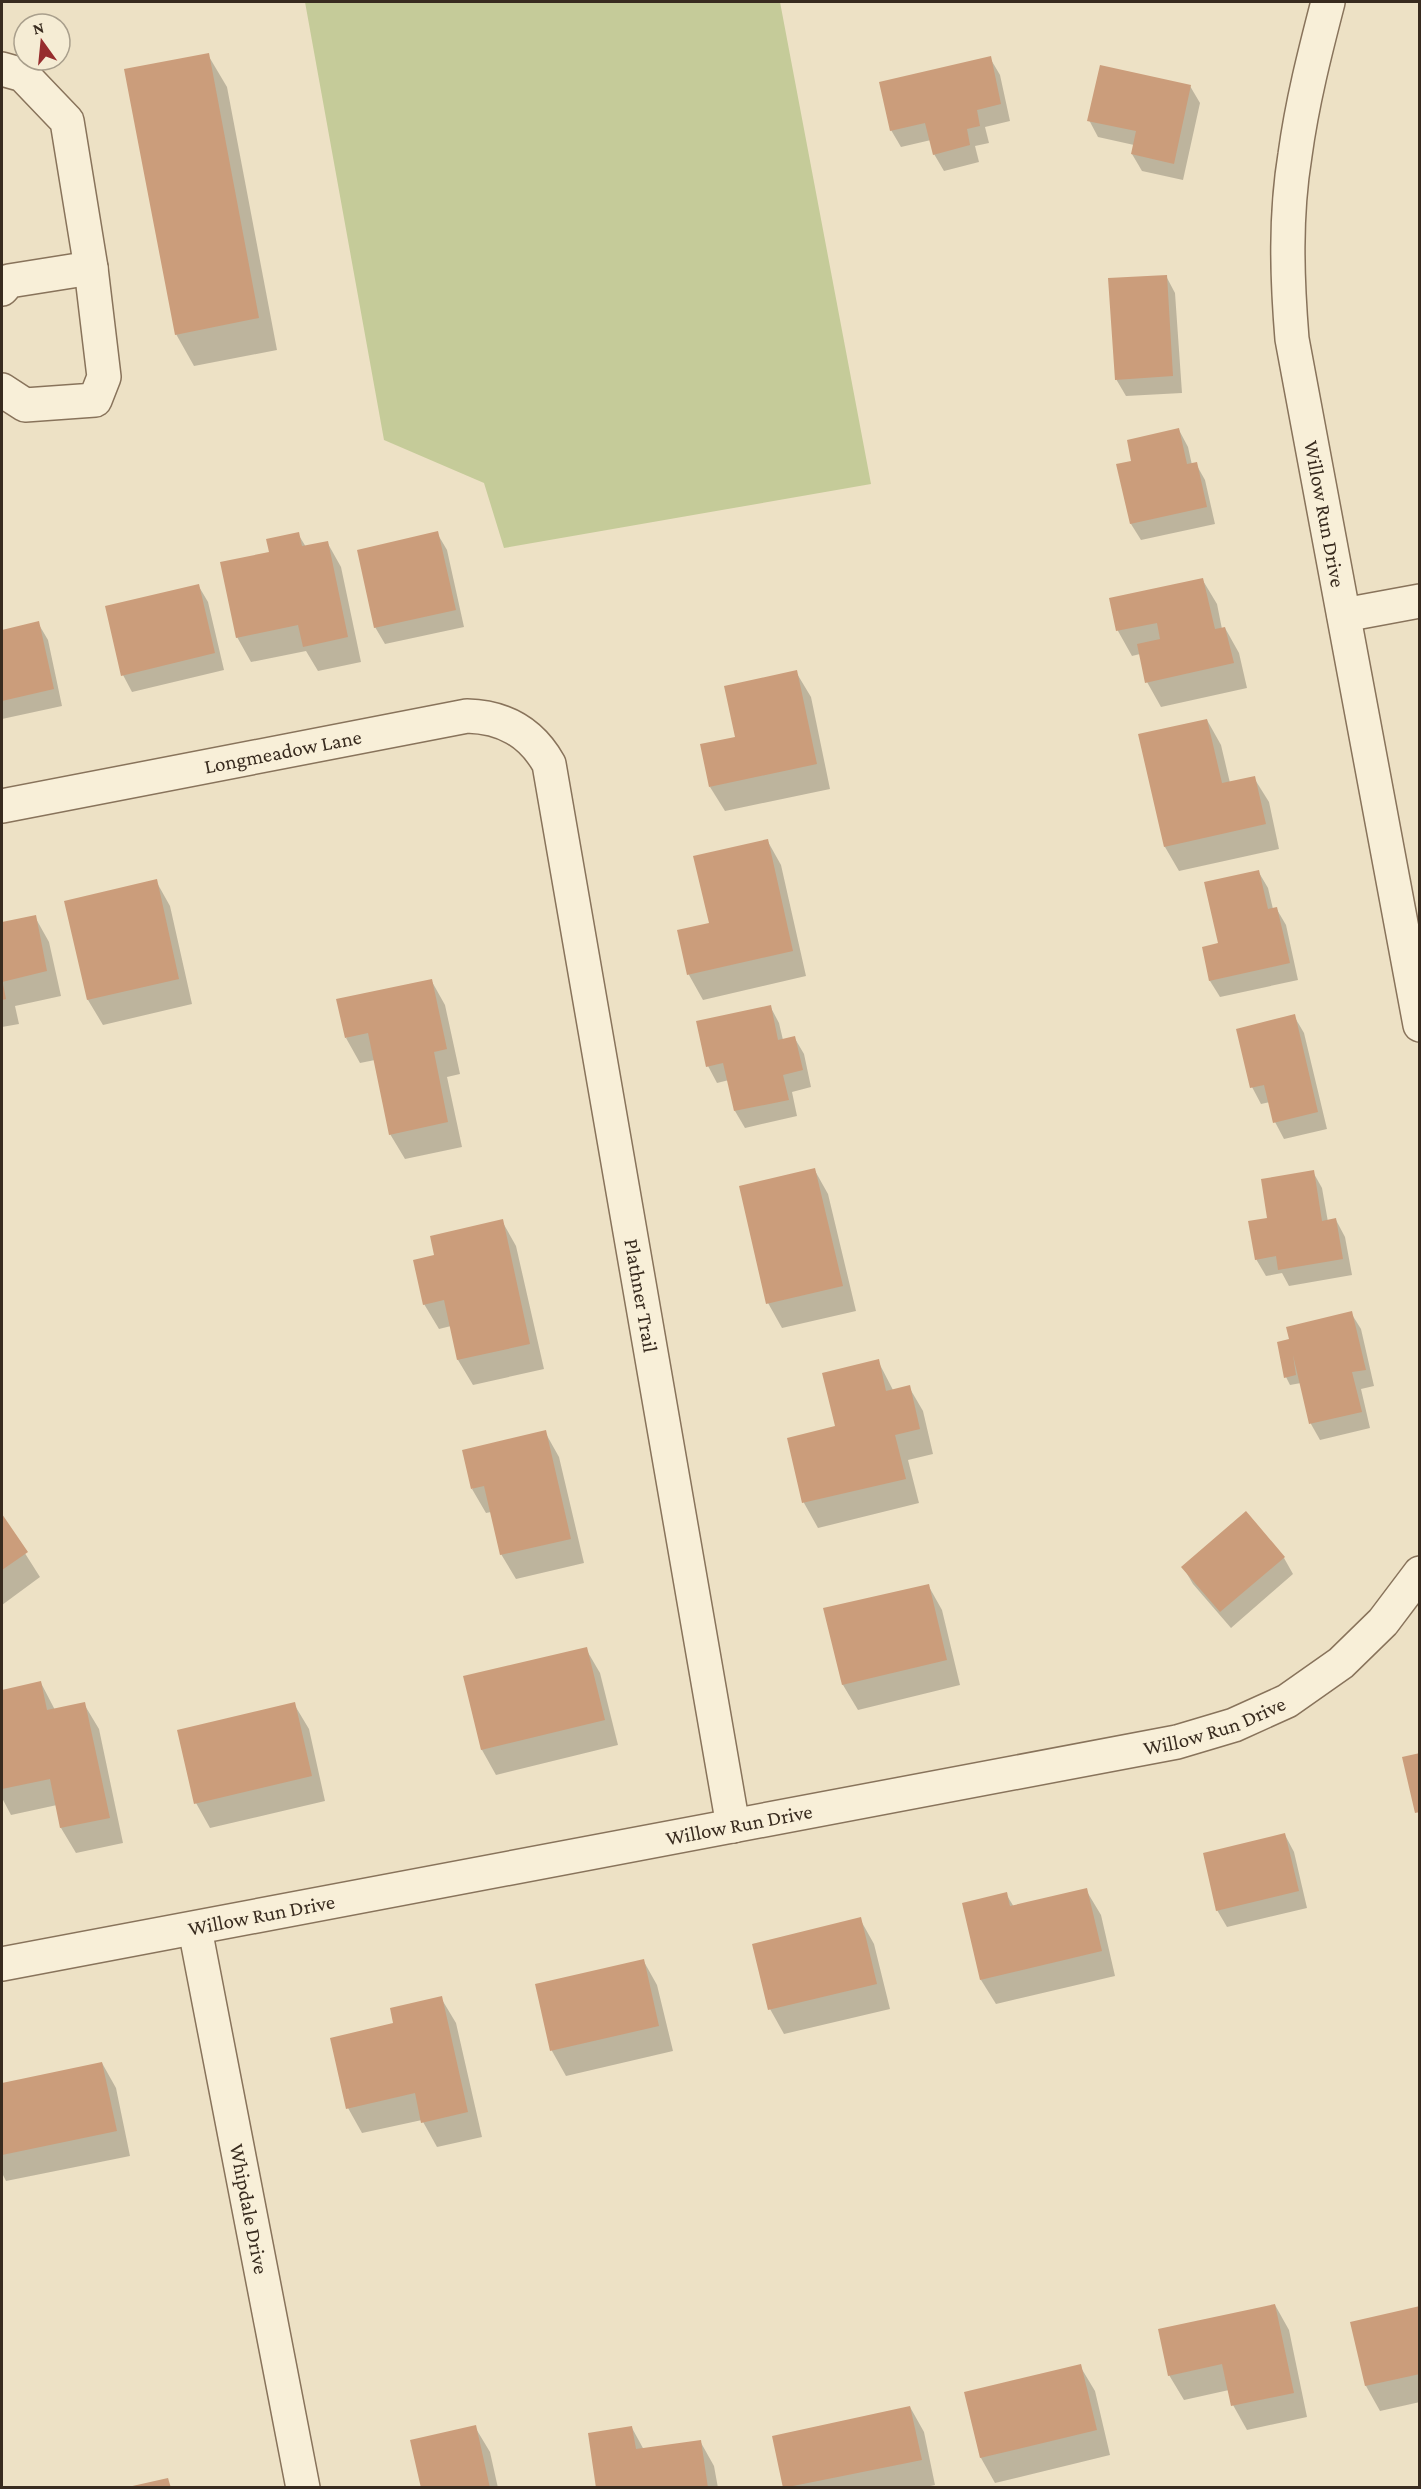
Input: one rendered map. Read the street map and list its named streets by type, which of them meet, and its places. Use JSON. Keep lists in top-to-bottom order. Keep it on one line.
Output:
{"streets":{"street":["Willow Run Drive","Longmeadow Lane","Plathner Trail","Whipdale Drive"]},"crossings":[["Willow Run Drive","Plathner Trail"],["Willow Run Drive","Whipdale Drive"],["Longmeadow Lane","Plathner Trail"]],"north":"top"}
